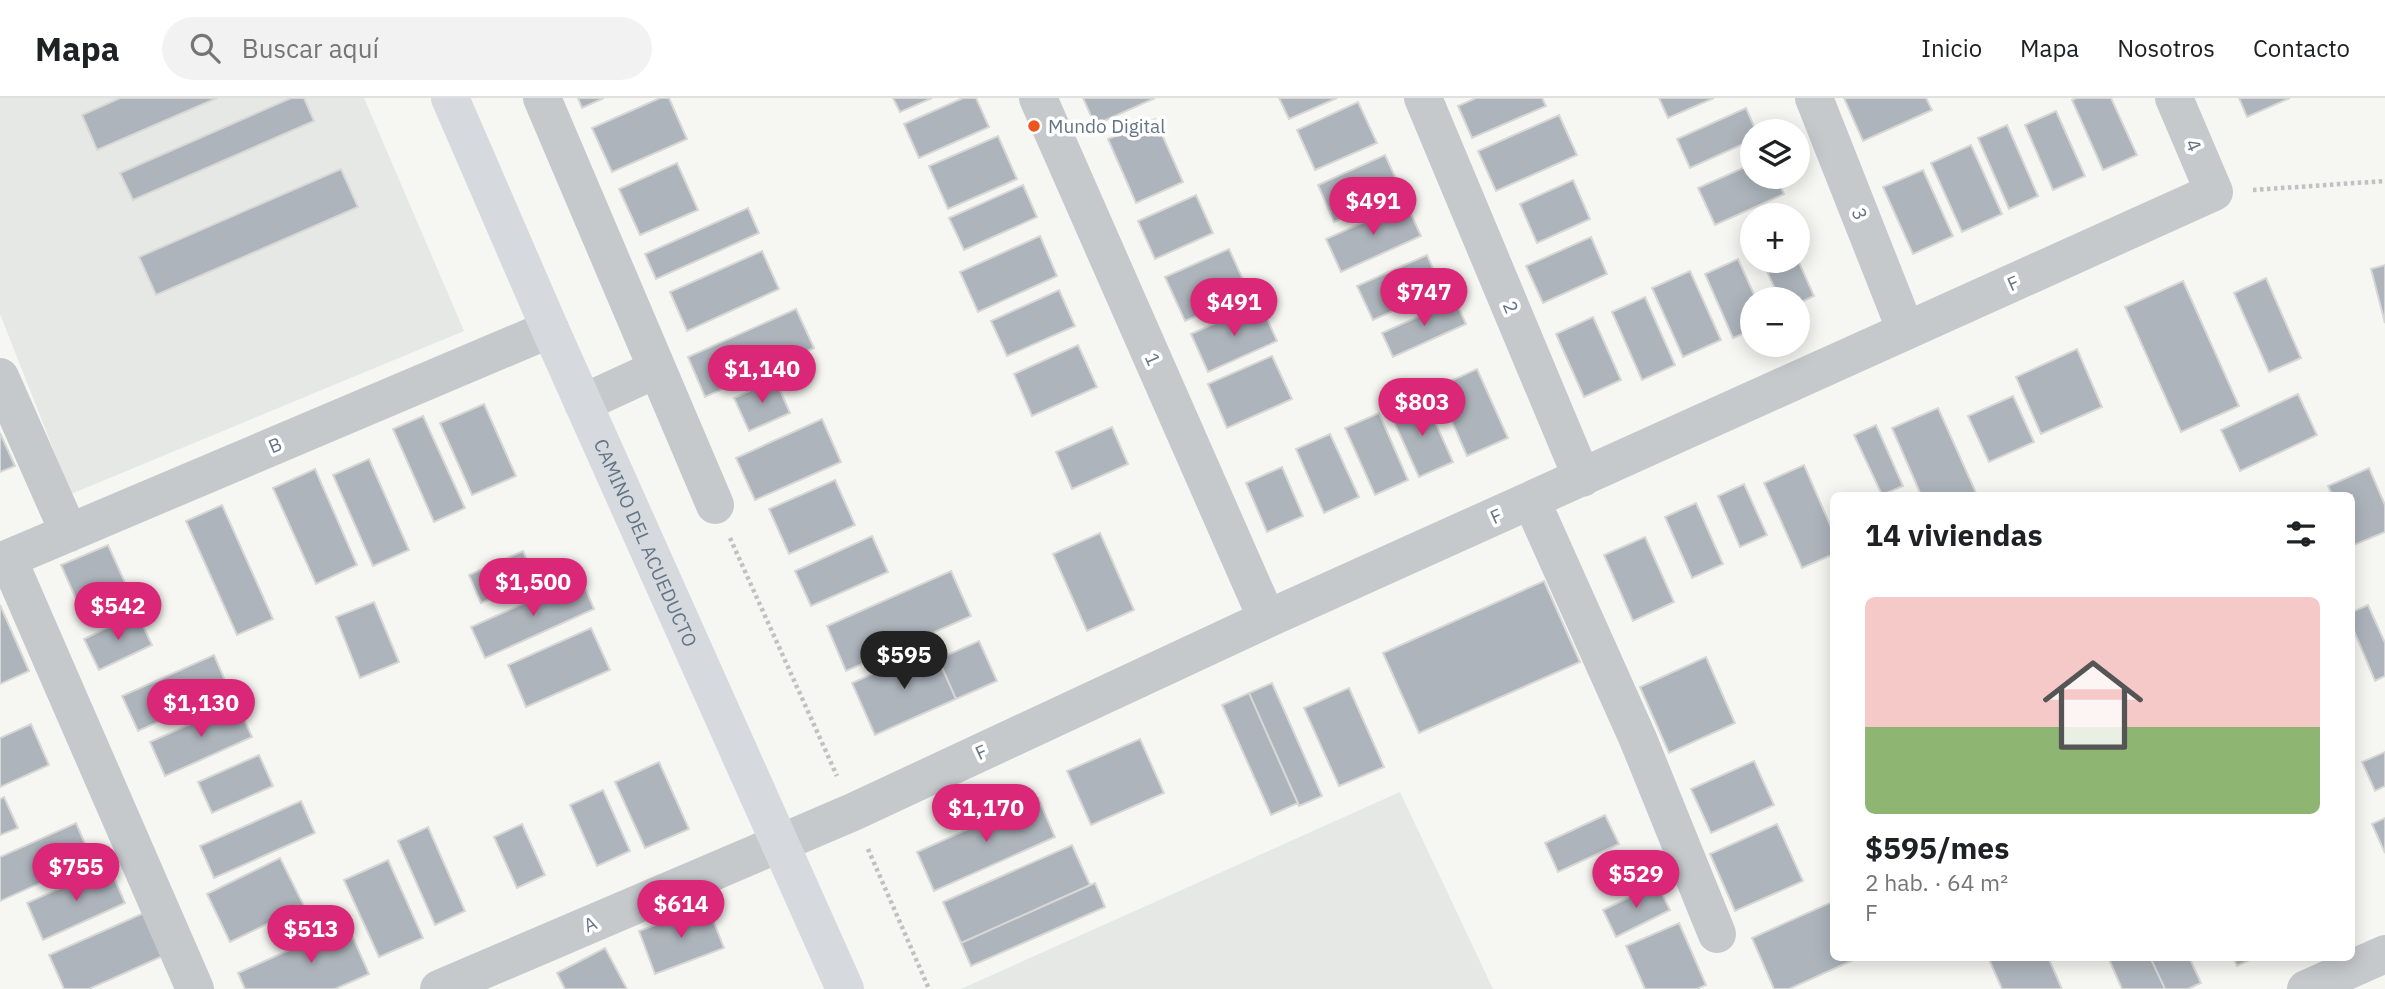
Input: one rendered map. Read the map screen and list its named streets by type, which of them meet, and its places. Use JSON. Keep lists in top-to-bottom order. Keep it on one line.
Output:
{"streets":{"main road":["CAMINO DEL ACUEDUCTO"],"street":["4","3","F","2","1","B","A"]},"crossings":[["4","F"],["3","F"],["F","2"],["F","1"],["F","CAMINO DEL ACUEDUCTO"],["F","A"],["B","CAMINO DEL ACUEDUCTO"],["CAMINO DEL ACUEDUCTO","A"]],"places":["Mundo Digital"],"page":{"header":"Mapa","search":"Buscar aquí","nav":["Inicio","Mapa","Nosotros","Contacto"],"map_buttons":["+","−"],"price":["$491","$747","$491","$1,140","$803","$1,500","$542","$595","$1,130","$1,170","$755","$529","$614","$513"],"heading":"14 viviendas","list":[{"name":"$595/mes","note":"2 hab. · 64 m² · F"}]}}
